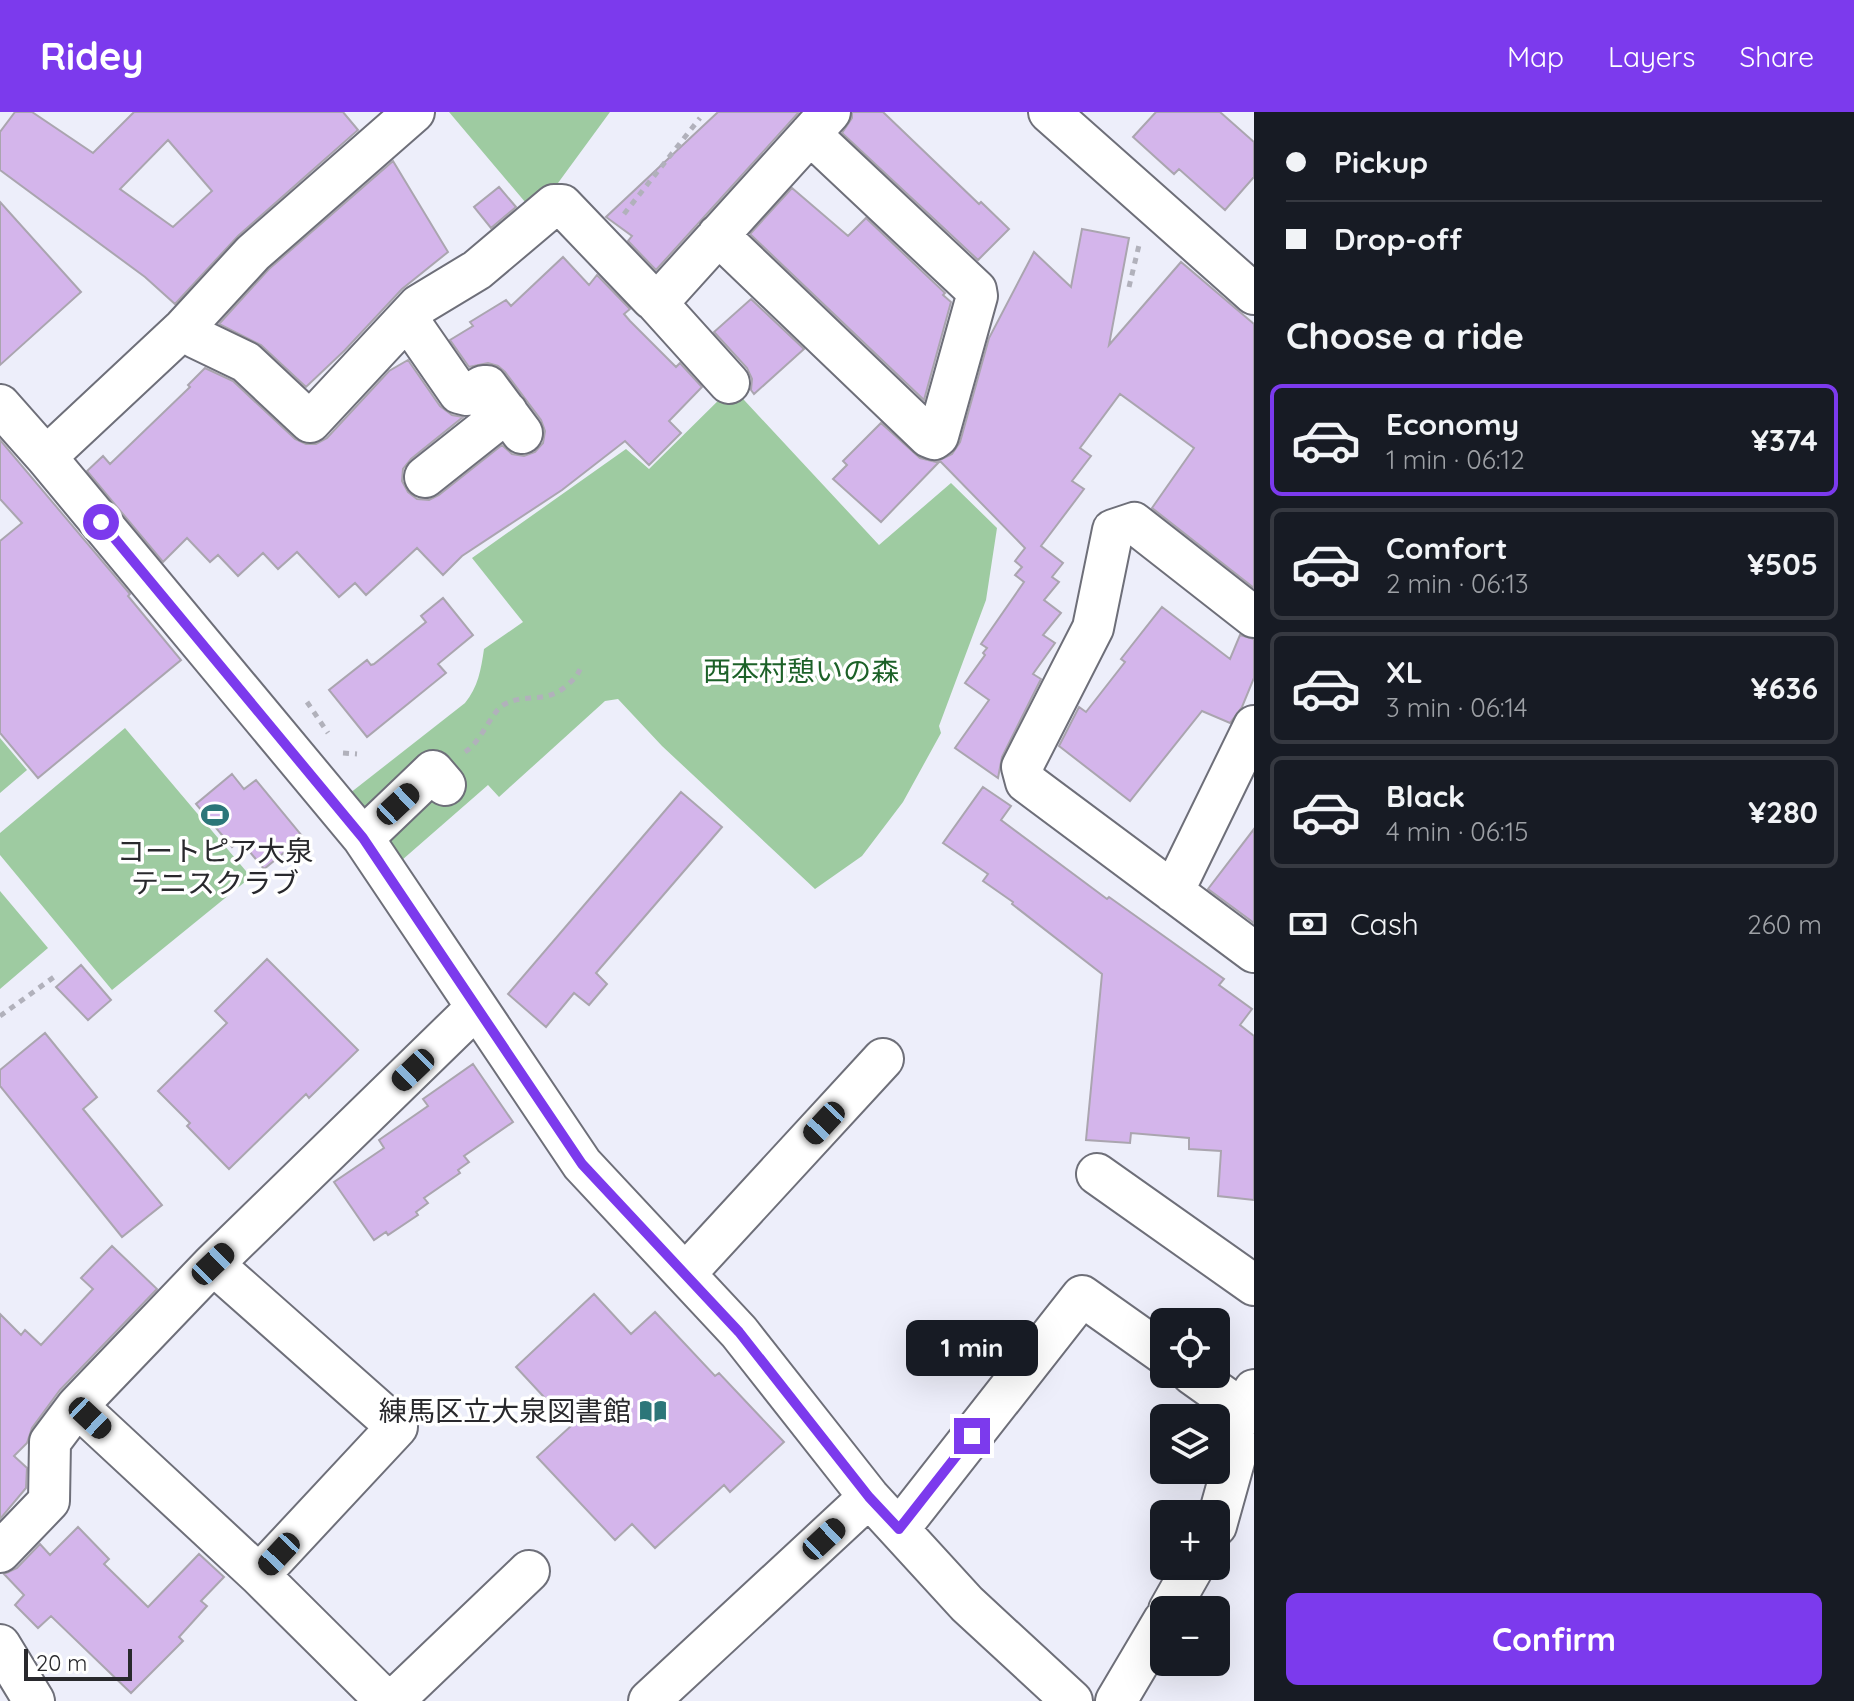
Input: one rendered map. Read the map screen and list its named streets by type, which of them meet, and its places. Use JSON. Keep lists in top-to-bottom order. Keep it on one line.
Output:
{"parks":["西本村憩いの森"],"places":{"sports":["コートピア大泉 テニスクラブ"],"library":["練馬区立大泉図書館"]},"scale_bar":"20 m","page":{"header":"Ridey","nav":["Map","Layers","Share"],"banner":["Pickup","Drop-off"],"heading":"Choose a ride","list":[{"name":"Economy","note":"1 min · 06:12","value":"¥374"},{"name":"Comfort","note":"2 min · 06:13","value":"¥505"},{"name":"XL","note":"3 min · 06:14","value":"¥636"},{"name":"Black","note":"4 min · 06:15","value":"¥280"}],"pay":["Cash","260 m"],"map_buttons":["+","−"],"bubble":"1 min","buttons":"Confirm","scale":"20 m"}}
